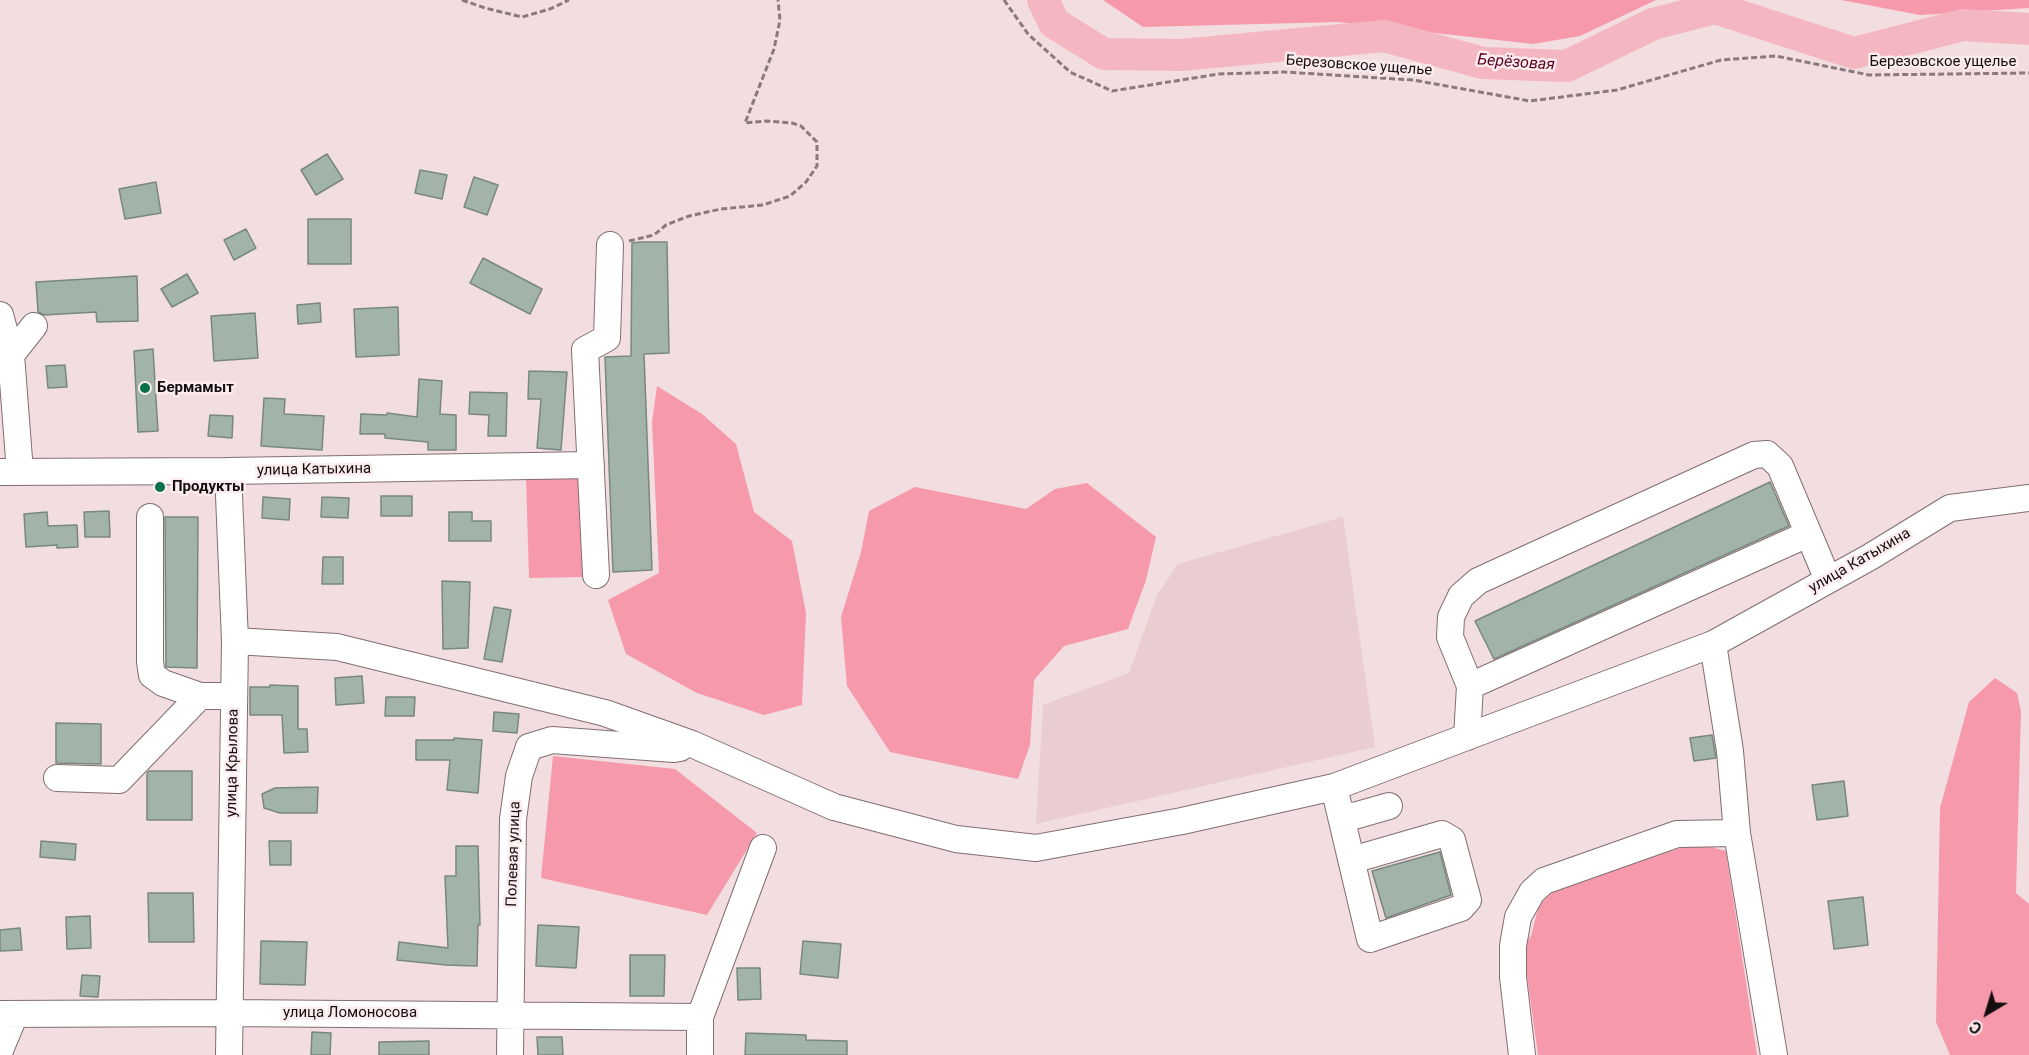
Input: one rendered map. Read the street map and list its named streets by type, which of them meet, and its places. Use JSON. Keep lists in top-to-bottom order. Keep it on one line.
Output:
{"streets":{"street":["улица Катыхина","улица Крылова","Полевая улица","улица Ломоносова"],"path":["Березовское ущелье"]},"crossings":[["улица Катыхина","улица Крылова"],["улица Катыхина","Полевая улица"],["улица Крылова","улица Ломоносова"],["Полевая улица","улица Ломоносова"]],"water":["Берёзовая"],"places":["Бермамыт","Продукты"],"north":"bottom left"}
